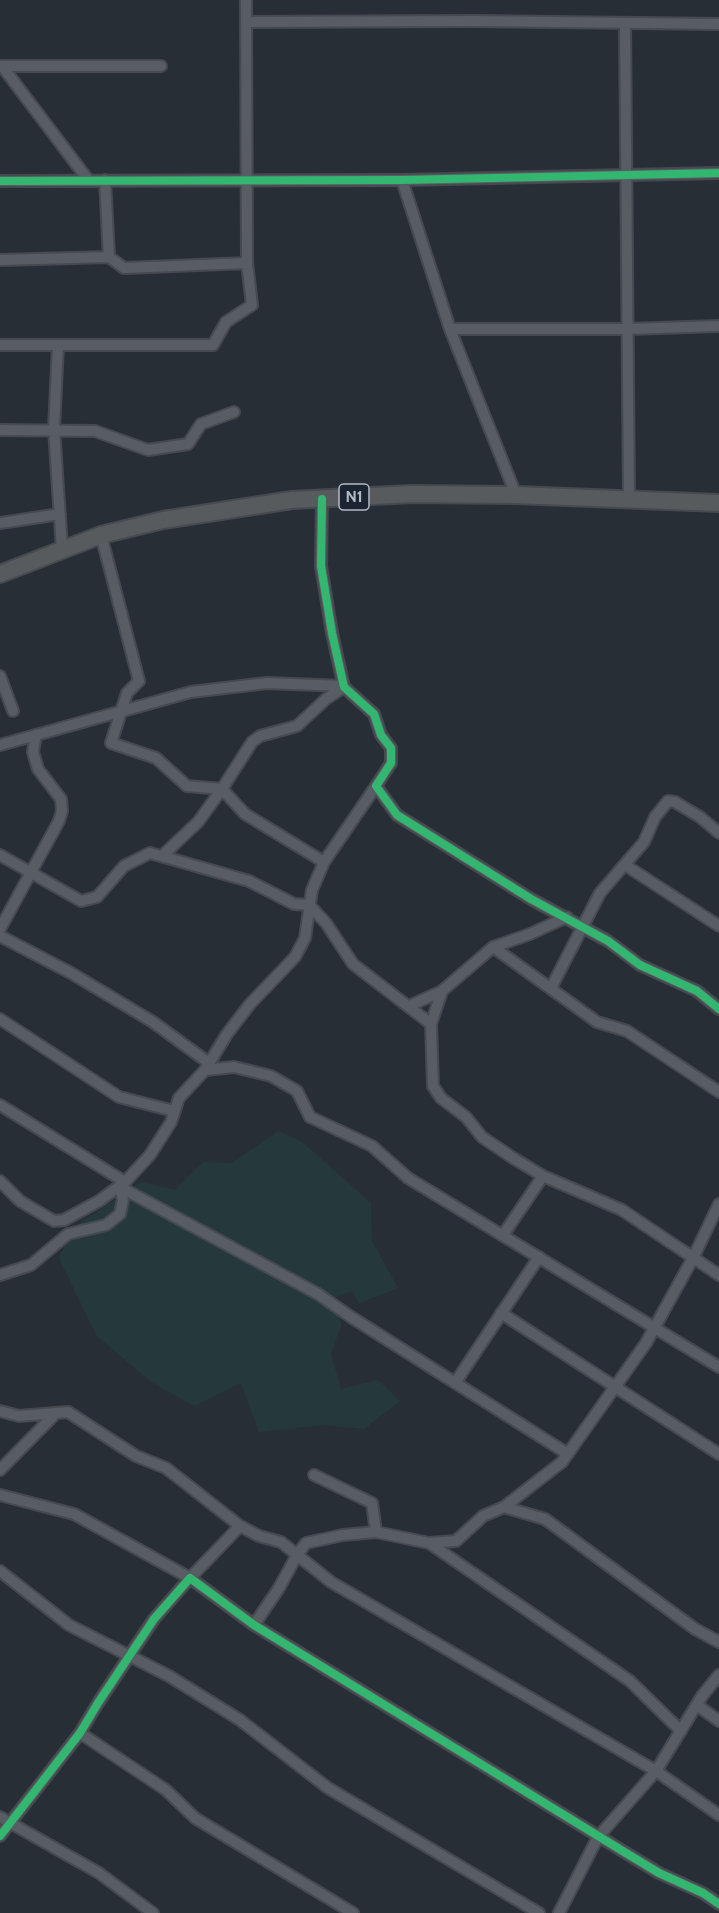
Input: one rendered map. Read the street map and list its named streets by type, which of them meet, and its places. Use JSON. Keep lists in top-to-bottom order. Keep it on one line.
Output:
{"streets":{"highway":["N1"]}}
